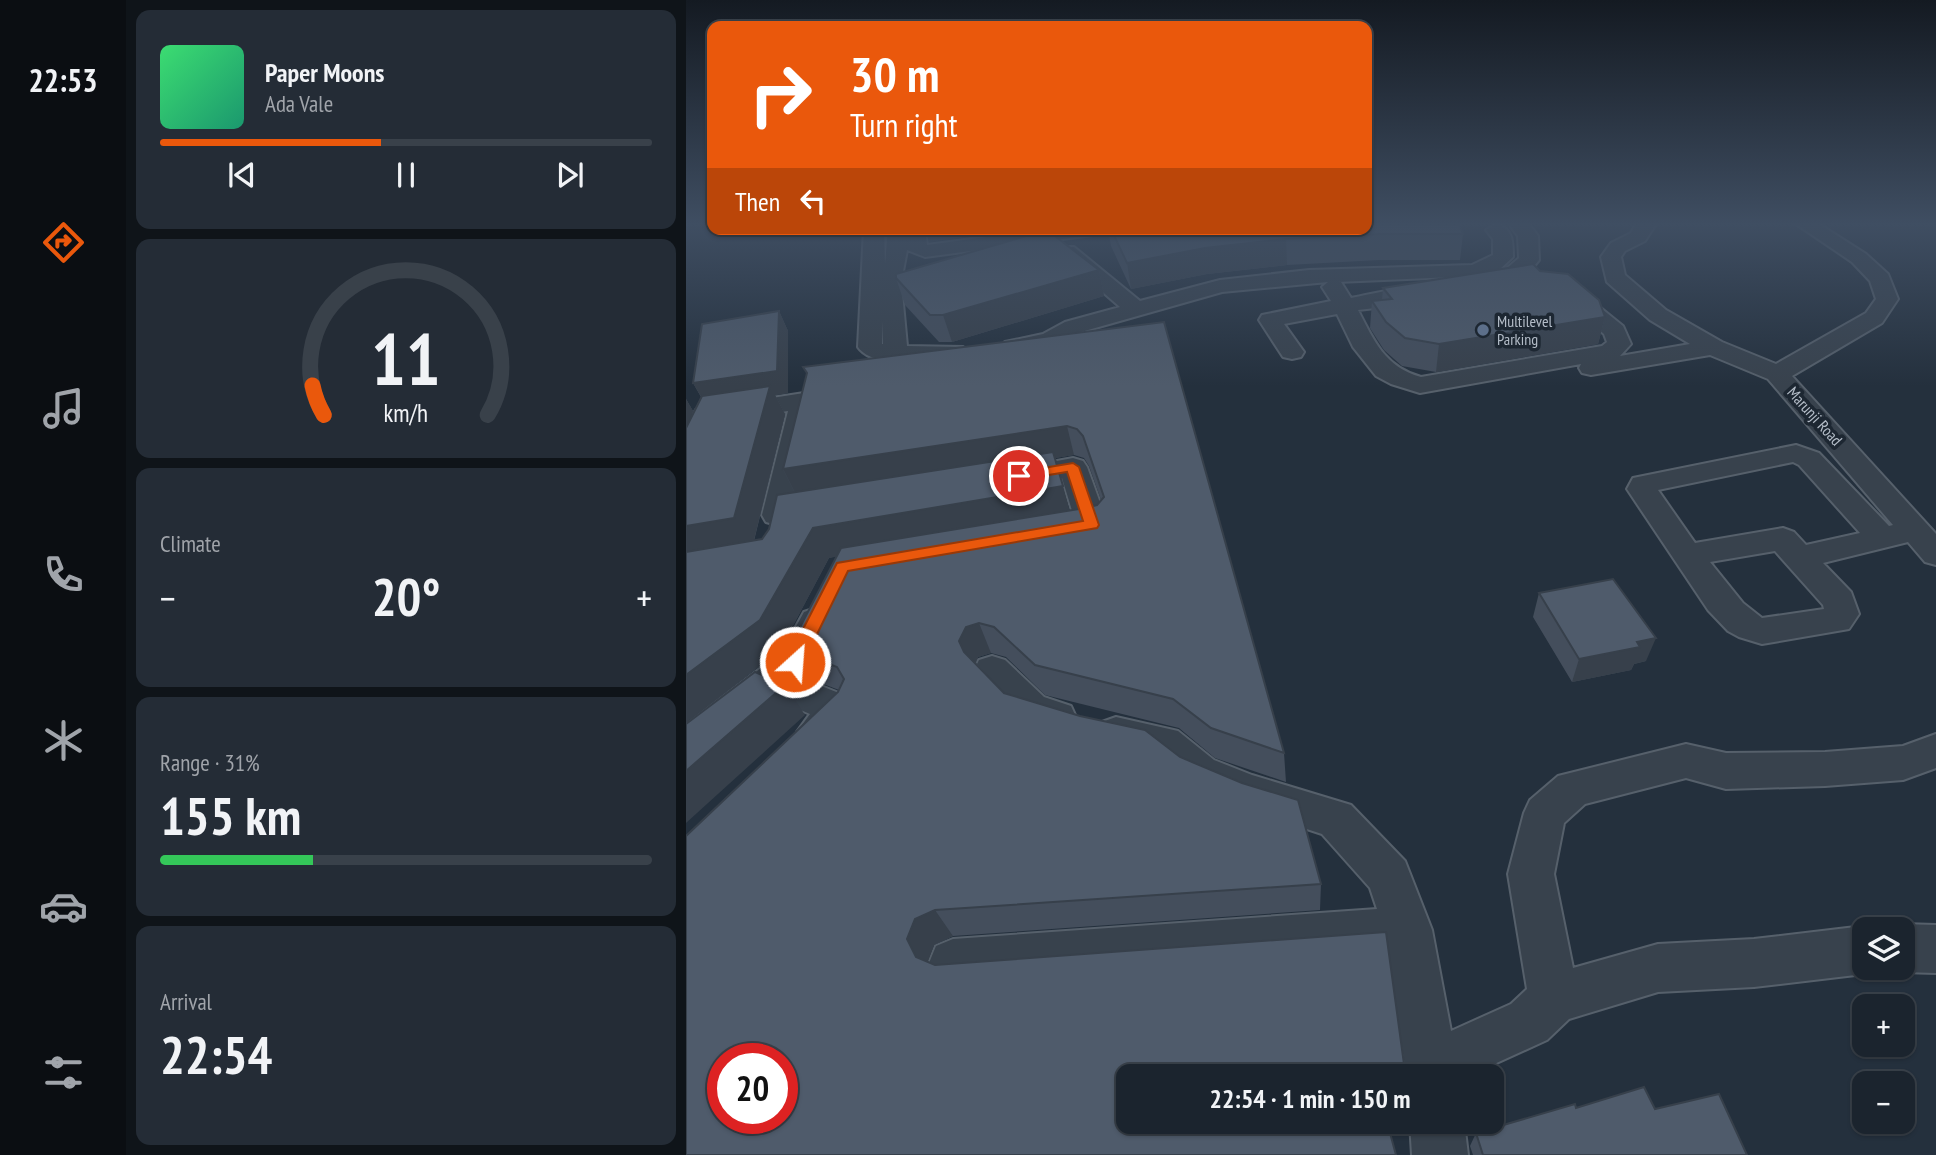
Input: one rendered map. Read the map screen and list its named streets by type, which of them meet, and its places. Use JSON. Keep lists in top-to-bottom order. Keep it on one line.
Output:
{"streets":{"street":["Marunji Road"]},"places":["Multilevel Parking"],"page":{"tabs":"22:53","turn":["30 m","Turn right"],"song":["Paper Moons","Ada Vale"],"then":"Then","tile":["Climate",["Range · 31%","155 km"],["Arrival","22:54"]],"heat":["−","20°","+"],"map_buttons":["+","−"],"limit":"20","trip":"22:54 · 1 min · 150 m","gauge":["11","km/h"]}}
